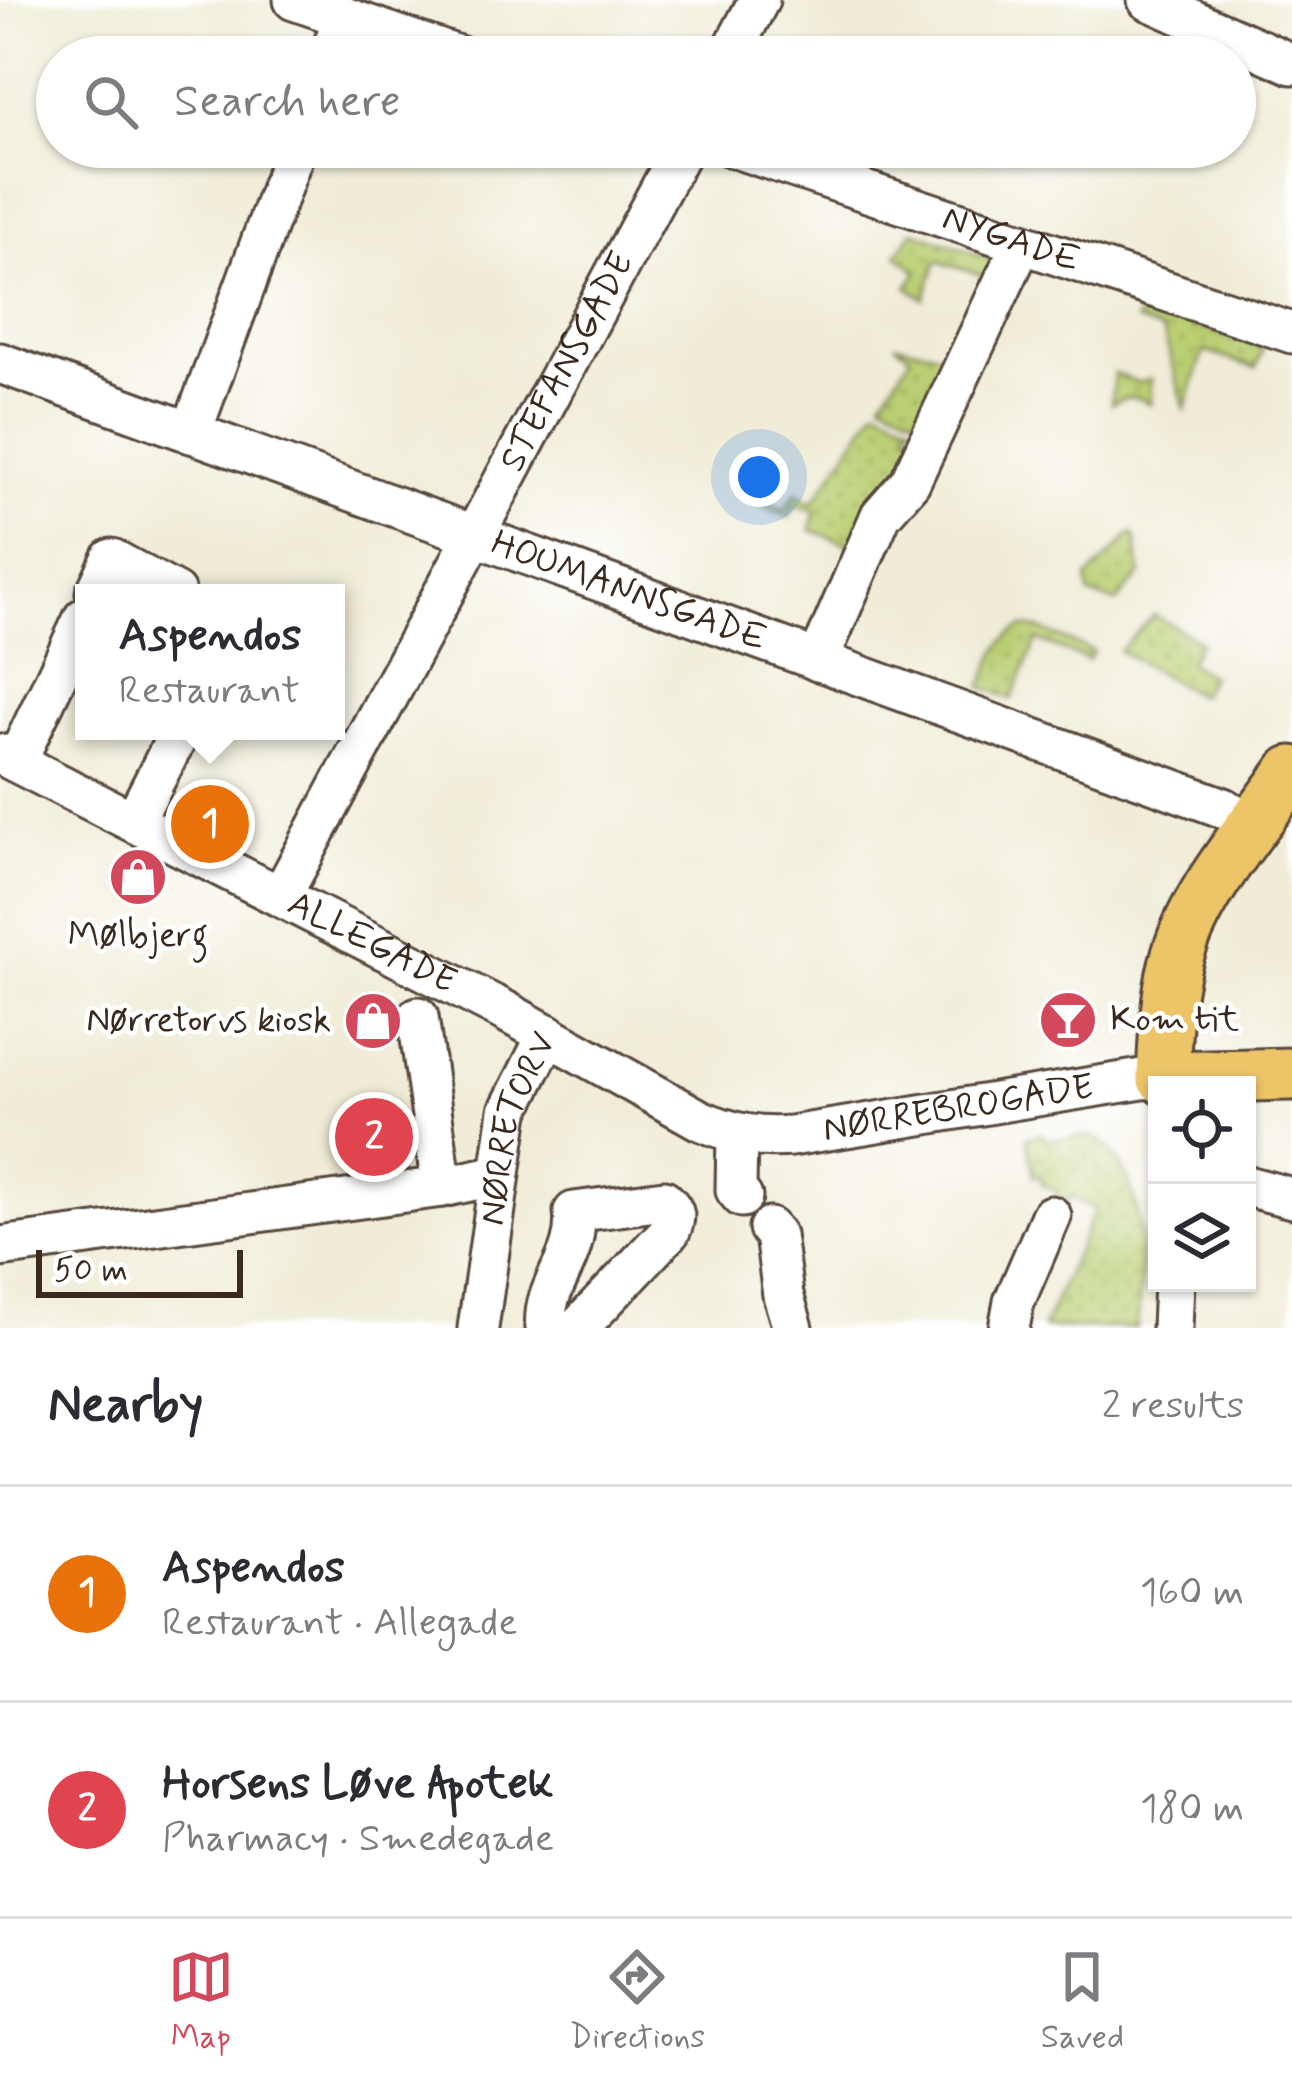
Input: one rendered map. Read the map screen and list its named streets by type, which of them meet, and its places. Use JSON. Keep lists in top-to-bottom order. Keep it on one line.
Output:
{"streets":{"main road":["NØRREBROGADE"],"street":["NYGADE","STEFANSGADE","HOUMANNSGADE","ALLEGADE","NØRRETORV"]},"crossings":[["STEFANSGADE","HOUMANNSGADE"],["STEFANSGADE","ALLEGADE"],["ALLEGADE","NØRRETORV"],["NØRREBROGADE","NØRRETORV"]],"places":{"shop":["Mølbjerg","Nørretorvs kiosk"],"bar":["Kom tit"]},"scale_bar":"50 m","page":{"search":"Search here","popup":["Aspendos","Restaurant"],"pins":["1","2"],"scale":"50 m","heading":["Nearby","2 results"],"list":[{"mark":"1","name":"Aspendos","note":"Restaurant · Allegade","value":"160 m"},{"mark":"2","name":"Horsens Løve Apotek","note":"Pharmacy · Smedegade","value":"180 m"}],"nav":["Map","Directions","Saved"]}}
